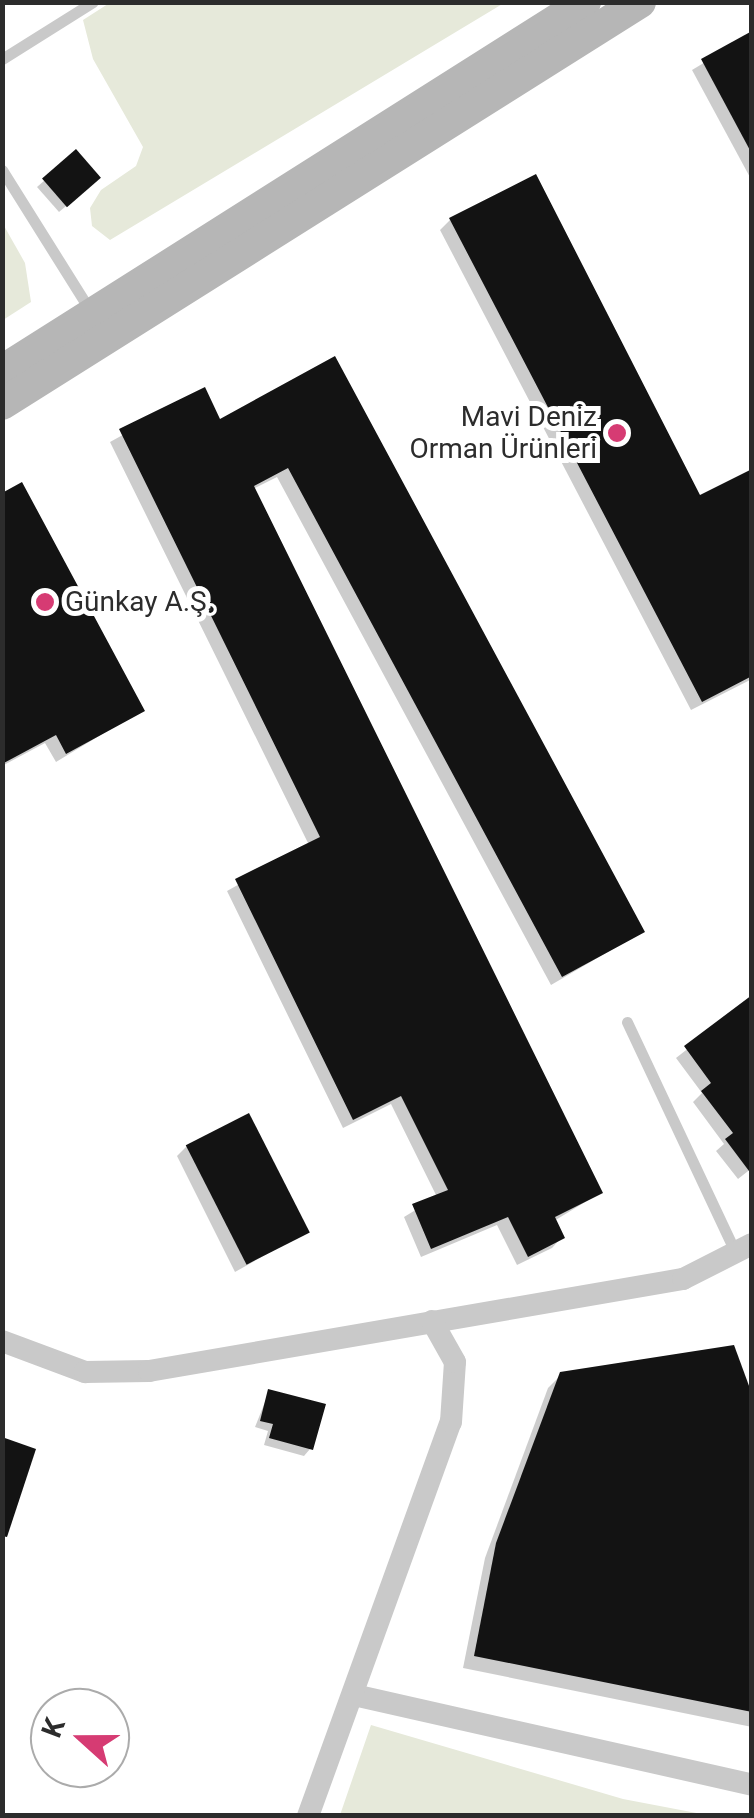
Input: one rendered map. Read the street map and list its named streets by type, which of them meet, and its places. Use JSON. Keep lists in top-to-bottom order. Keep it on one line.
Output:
{"places":["Mavi Deniz Orman Ürünleri","Günkay A.Ş."],"north":"left"}
